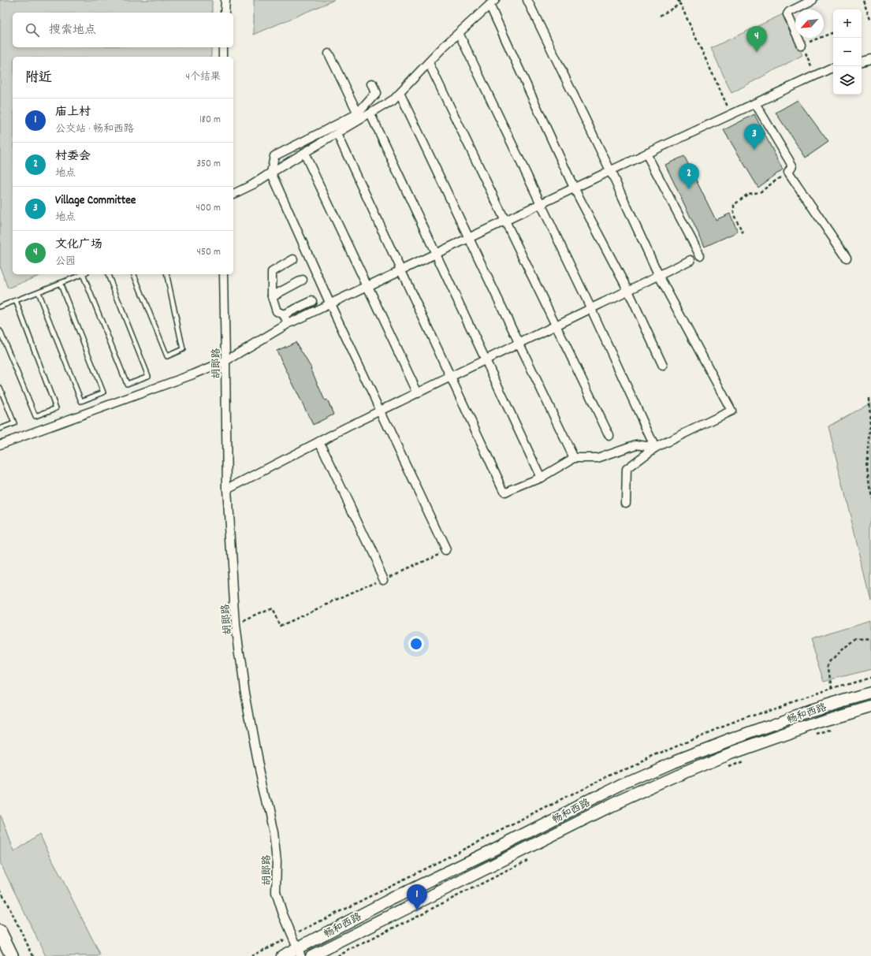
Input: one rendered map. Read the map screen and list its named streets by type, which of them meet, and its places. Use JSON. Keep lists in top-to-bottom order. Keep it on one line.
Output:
{"streets":{"main road":["畅和西路"],"street":["胡郎路"]},"crossings":[["胡郎路","畅和西路"]],"north":"bottom left","page":{"map_buttons":["+","−"],"search":"搜索地点","pins":["4","3","2","1"],"heading":["附近","4个结果"],"list":[{"mark":"1","name":"庙上村","note":"公交站 · 畅和西路","value":"180 m"},{"mark":"2","name":"村委会","note":"地点","value":"350 m"},{"mark":"3","name":"Village Committee","note":"地点","value":"400 m"},{"mark":"4","name":"文化广场","note":"公园","value":"450 m"}]}}
